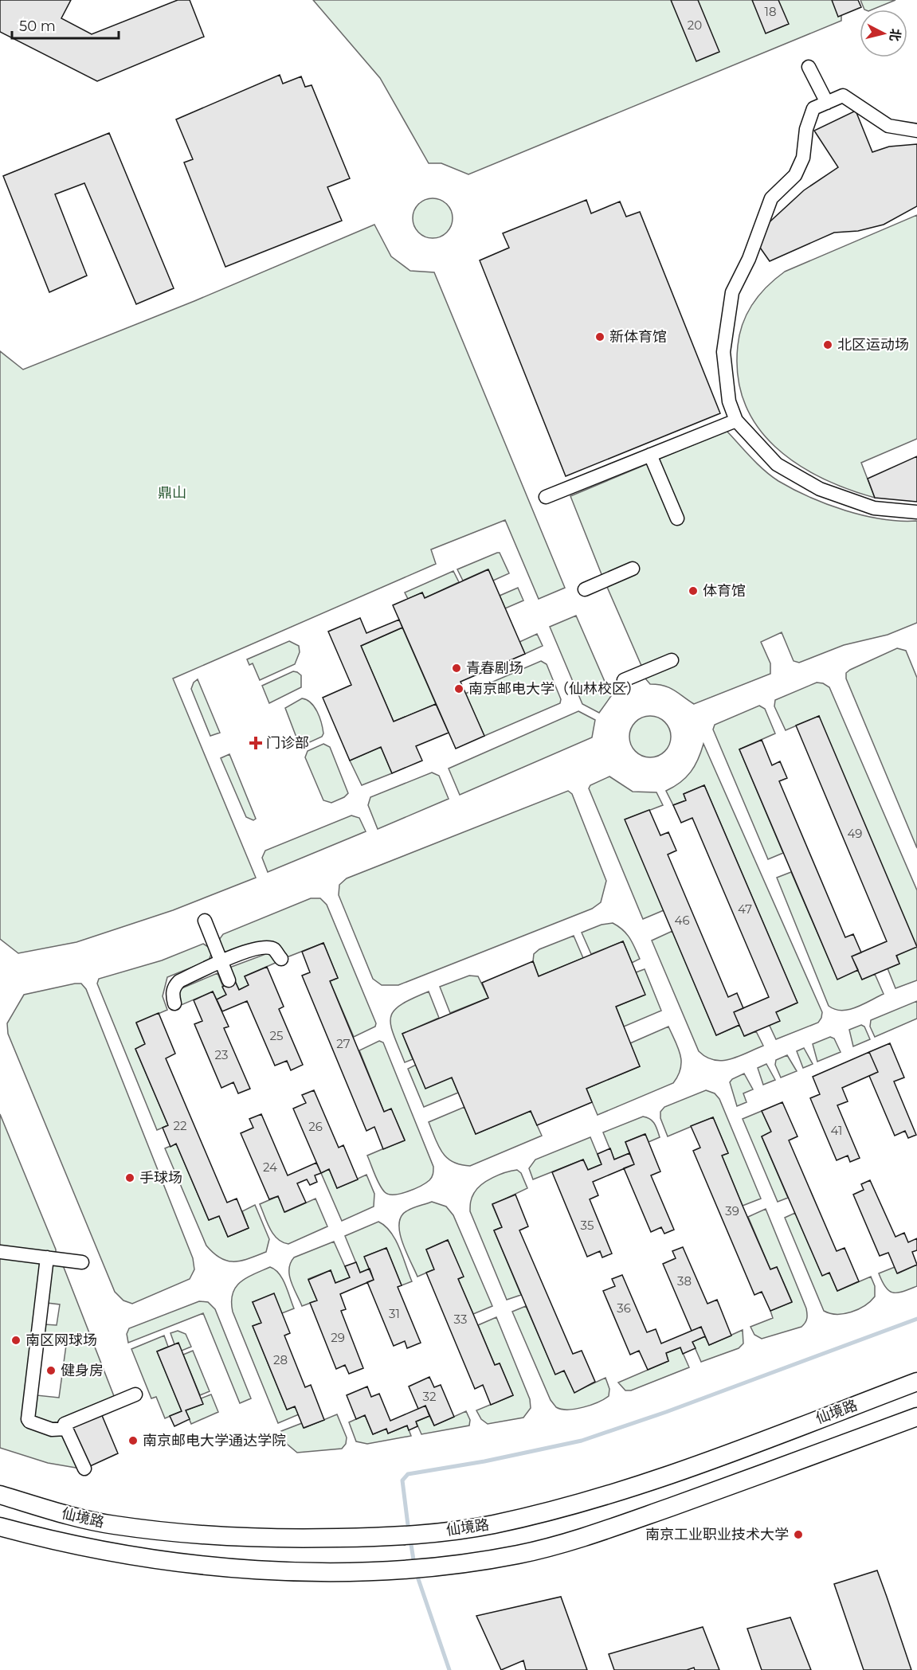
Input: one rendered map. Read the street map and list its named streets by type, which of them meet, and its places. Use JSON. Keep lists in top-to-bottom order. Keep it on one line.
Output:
{"streets":{"main road":["仙境路"]},"parks":["鼎山"],"places":{"other":["新体育馆","北区运动场","体育馆","青春剧场","南京邮电大学（仙林校区）","手球场","南区网球场","健身房","南京邮电大学通达学院","南京工业职业技术大学"],"health":["门诊部"]},"house_numbers":["18","20","49","47","46","25","27","23","22","26","41","24","39","35","38","36","31","33","29","28","32"],"scale_bar":"50 m","north":"right"}
